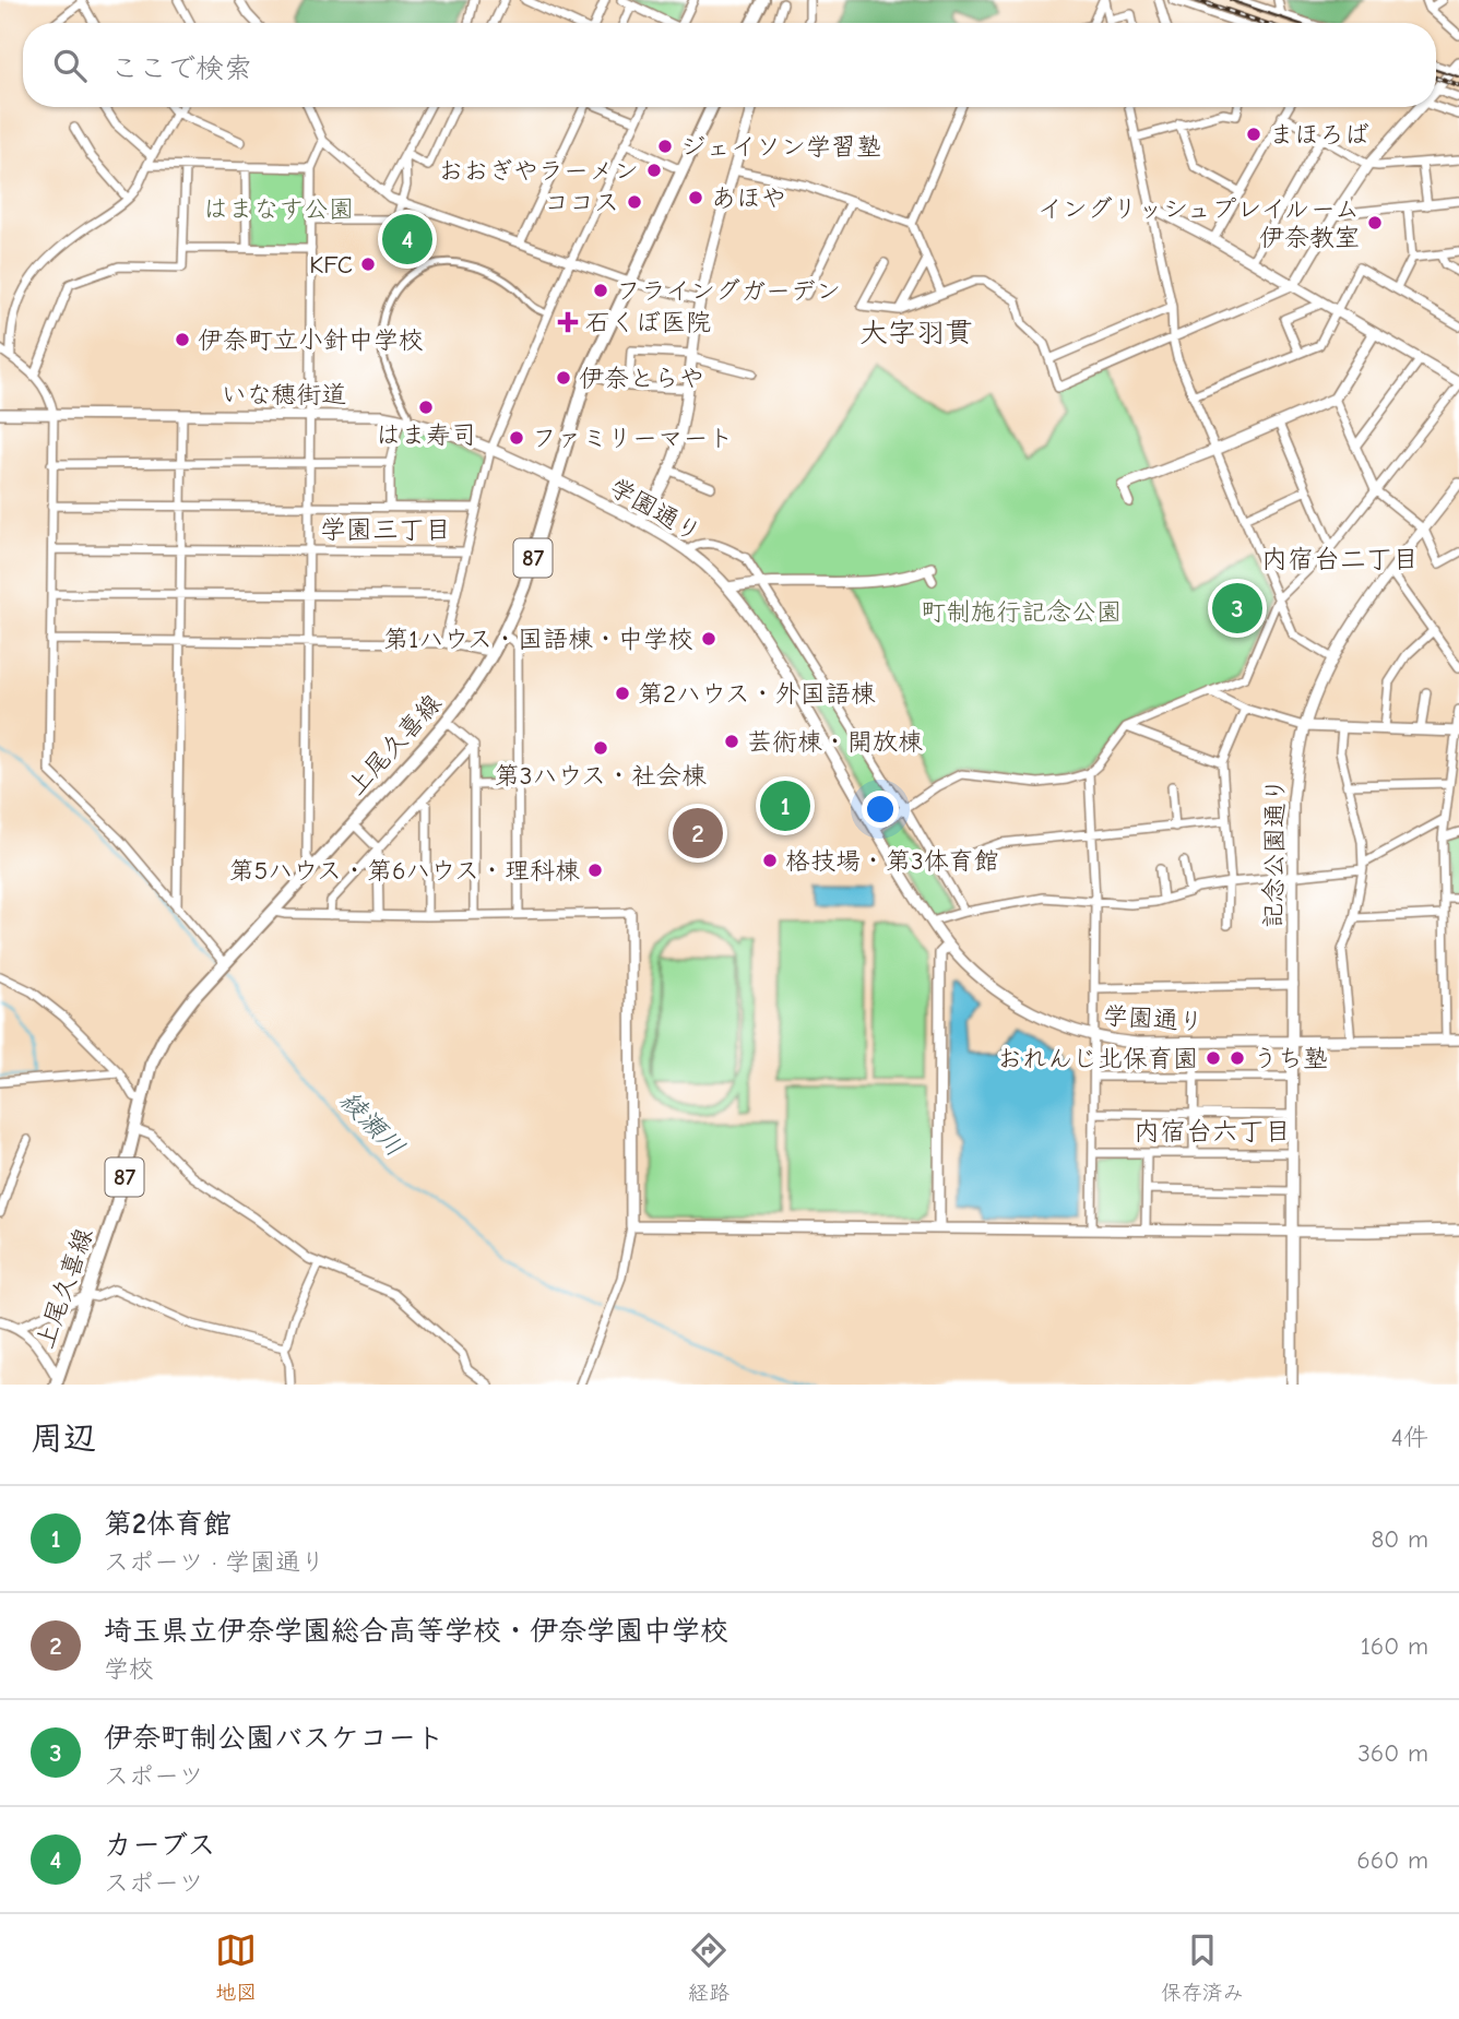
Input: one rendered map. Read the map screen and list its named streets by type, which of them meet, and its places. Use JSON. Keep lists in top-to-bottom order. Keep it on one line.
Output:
{"streets":{"main road":["87","上尾久喜線"],"street":["いな穂街道","学園通り","記念公園通り"]},"crossings":[["いな穂街道","学園通り"],["いな穂街道","上尾久喜線"],["学園通り","上尾久喜線"],["学園通り","記念公園通り"]],"districts":["大字羽貫","学園三丁目","内宿台二丁目","内宿台六丁目"],"water":["綾瀬川"],"parks":["はまなす公園","町制施行記念公園"],"places":{"other":["まほろば","ジェイソン学習塾","おおぎやラーメン","あほや","ココス","イングリッシュプレイルーム 伊奈教室","KFC","フライングガーデン","伊奈町立小針中学校","伊奈とらや","はま寿司","ファミリーマート","第1ハウス・国語棟・中学校","第2ハウス・外国語棟","芸術棟・開放棟","第3ハウス・社会棟","格技場・第3体育館","第5ハウス・第6ハウス・理科棟","おれんじ北保育園","うち塾"],"health":["石くぼ医院"]},"page":{"search":"ここで検索","pins":["4","3","1","2"],"heading":["周辺","4件"],"list":[{"mark":"1","name":"第2体育館","note":"スポーツ · 学園通り","value":"80 m"},{"mark":"2","name":"埼玉県立伊奈学園総合高等学校・伊奈学園中学校","note":"学校","value":"160 m"},{"mark":"3","name":"伊奈町制公園バスケコート","note":"スポーツ","value":"360 m"},{"mark":"4","name":"カーブス","note":"スポーツ","value":"660 m"}],"nav":["地図","経路","保存済み"]}}
